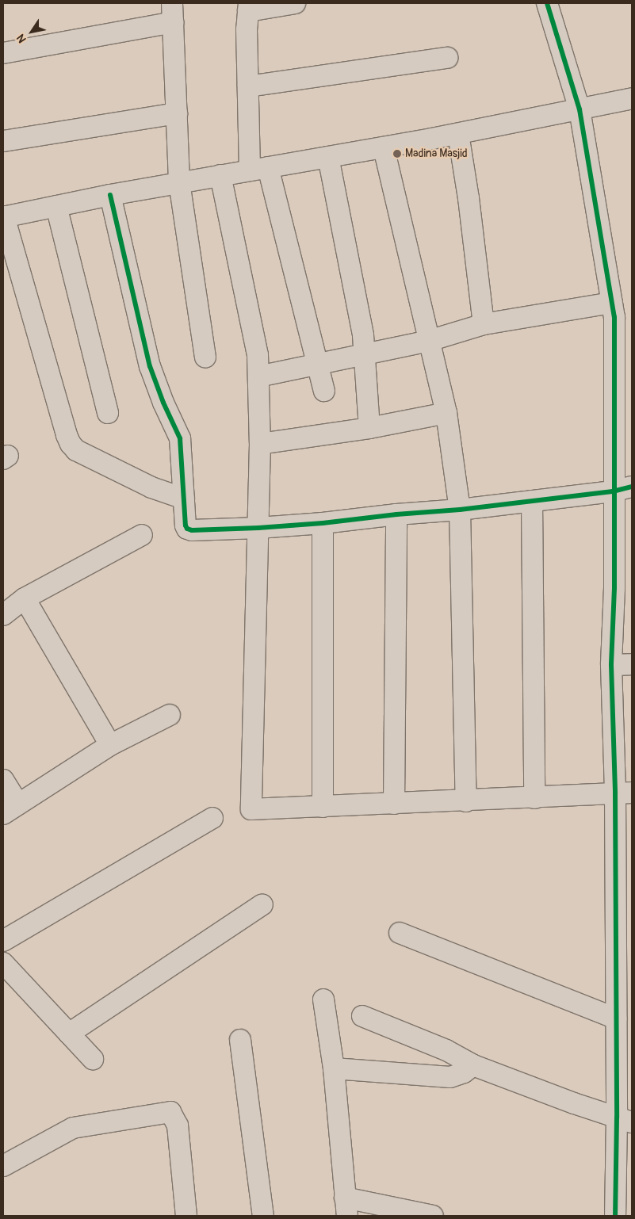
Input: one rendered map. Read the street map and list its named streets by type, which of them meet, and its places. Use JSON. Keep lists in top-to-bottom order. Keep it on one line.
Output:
{"places":["Madina Masjid"],"north":"bottom left"}
